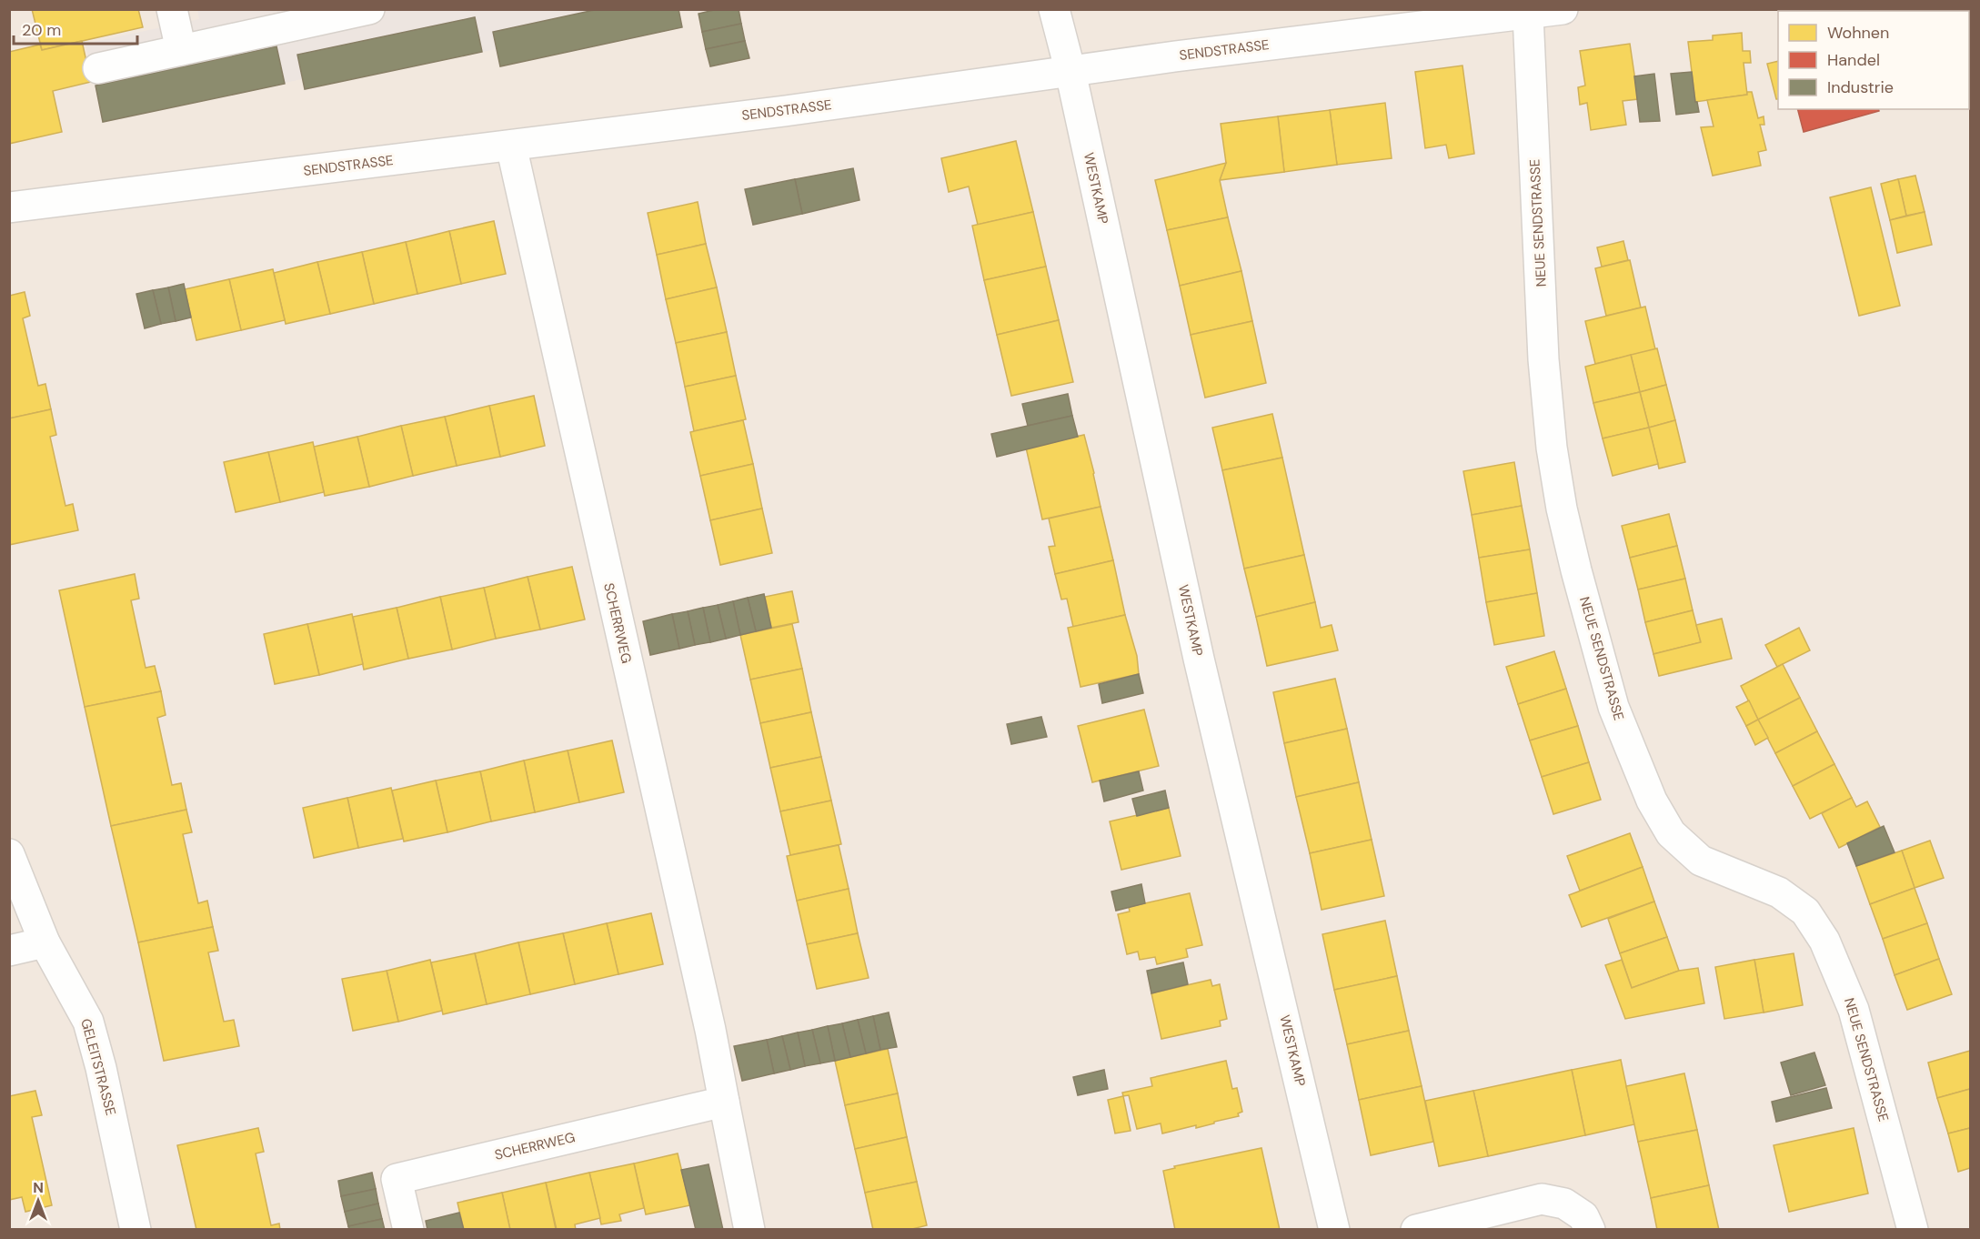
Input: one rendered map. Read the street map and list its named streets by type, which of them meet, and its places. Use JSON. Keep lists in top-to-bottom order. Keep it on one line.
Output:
{"streets":{"street":["SENDSTRASSE","WESTKAMP","NEUE SENDSTRASSE","SCHERRWEG","GELEITSTRASSE"]},"crossings":[["SENDSTRASSE","WESTKAMP"],["SENDSTRASSE","NEUE SENDSTRASSE"],["SENDSTRASSE","SCHERRWEG"]],"legend":["Wohnen","Handel","Industrie"],"scale_bar":"20 m","north":"top"}
